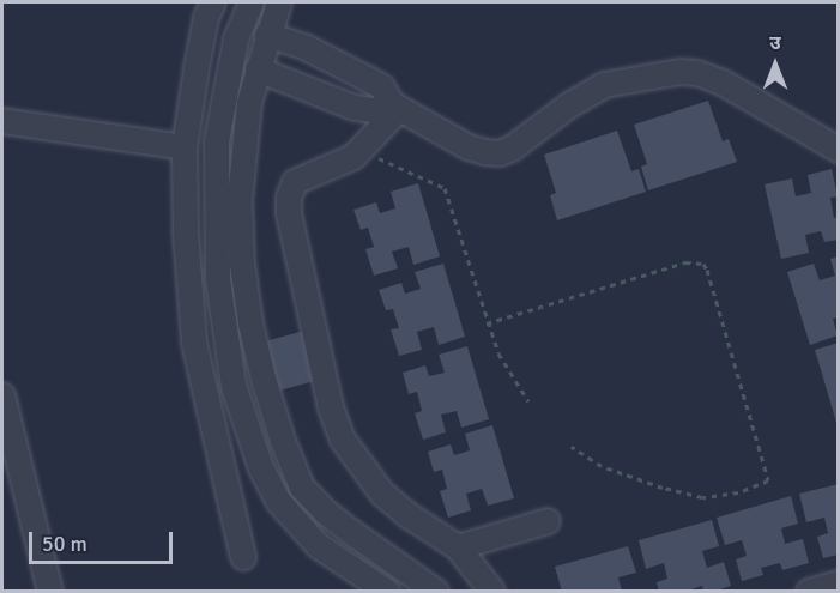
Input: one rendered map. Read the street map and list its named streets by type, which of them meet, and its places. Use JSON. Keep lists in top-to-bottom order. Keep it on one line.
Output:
{"scale_bar":"50 m","north":"top"}
